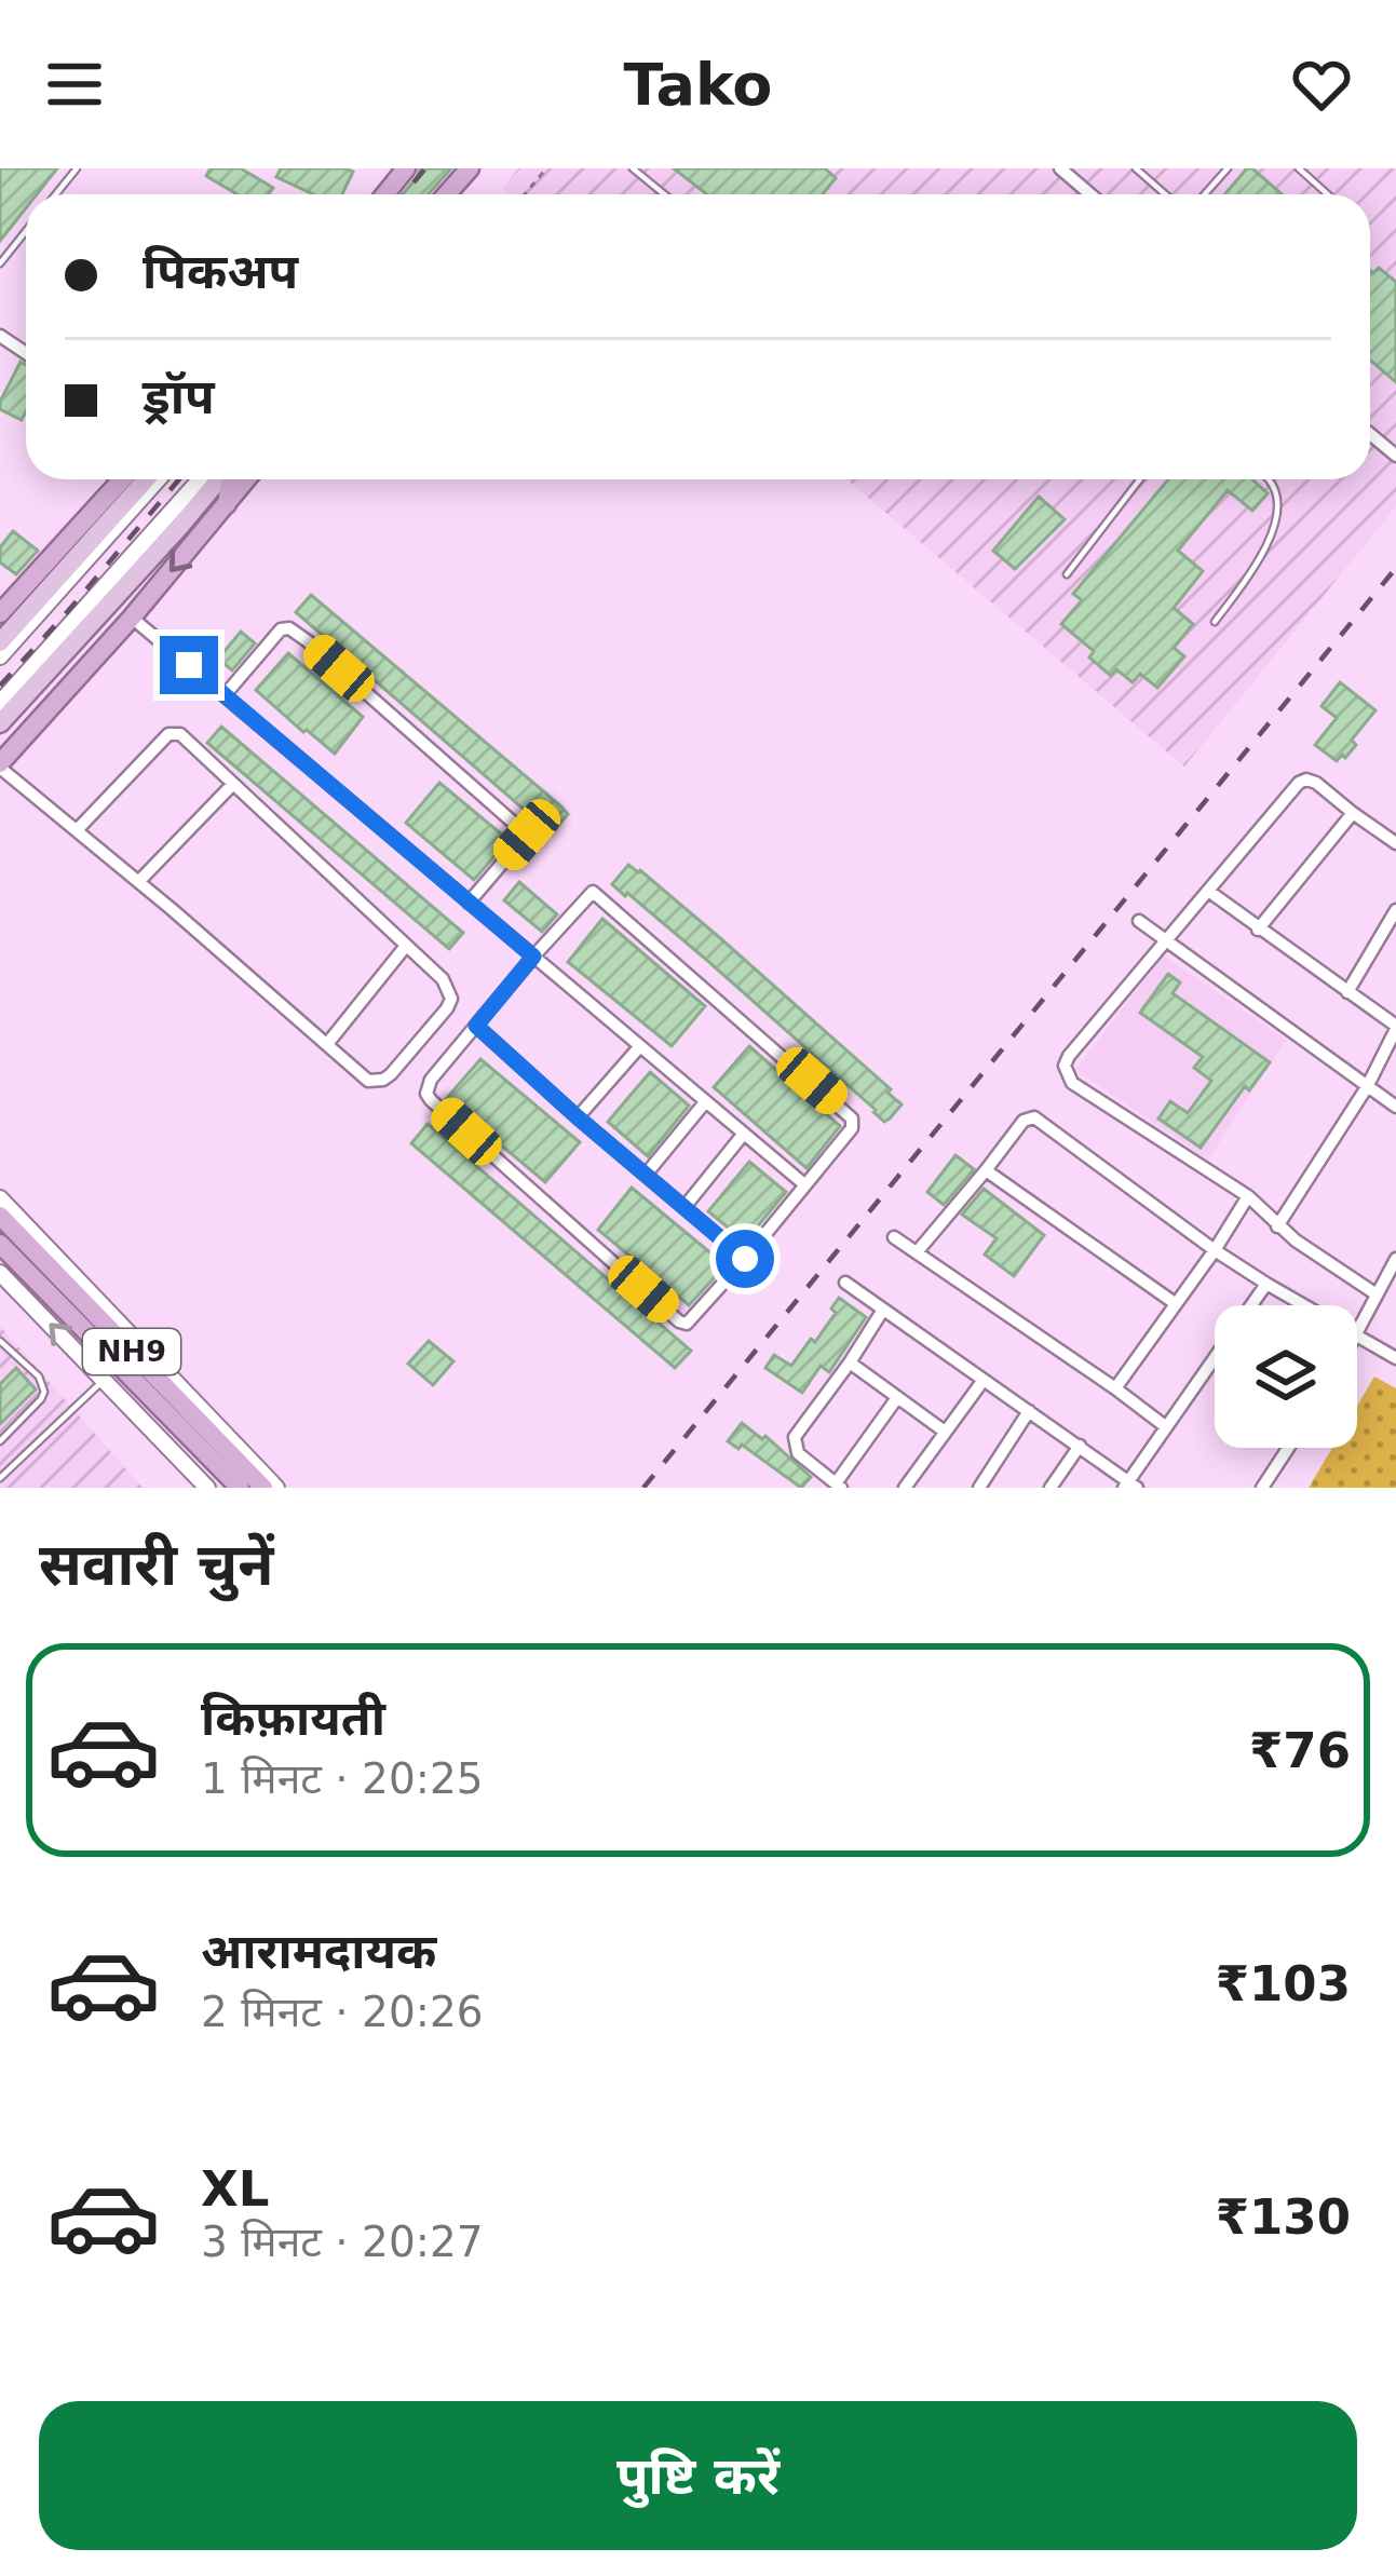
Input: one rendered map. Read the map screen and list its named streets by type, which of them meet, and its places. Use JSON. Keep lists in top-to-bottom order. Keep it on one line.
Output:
{"streets":{"highway":["NH9"]},"page":{"header":"Tako","banner":["पिकअप","ड्रॉप"],"heading":"सवारी चुनें","list":[{"name":"किफ़ायती","note":"1 मिनट · 20:25","value":"₹76"},{"name":"आरामदायक","note":"2 मिनट · 20:26","value":"₹103"},{"name":"XL","note":"3 मिनट · 20:27","value":"₹130"}],"buttons":"पुष्टि करें"}}
